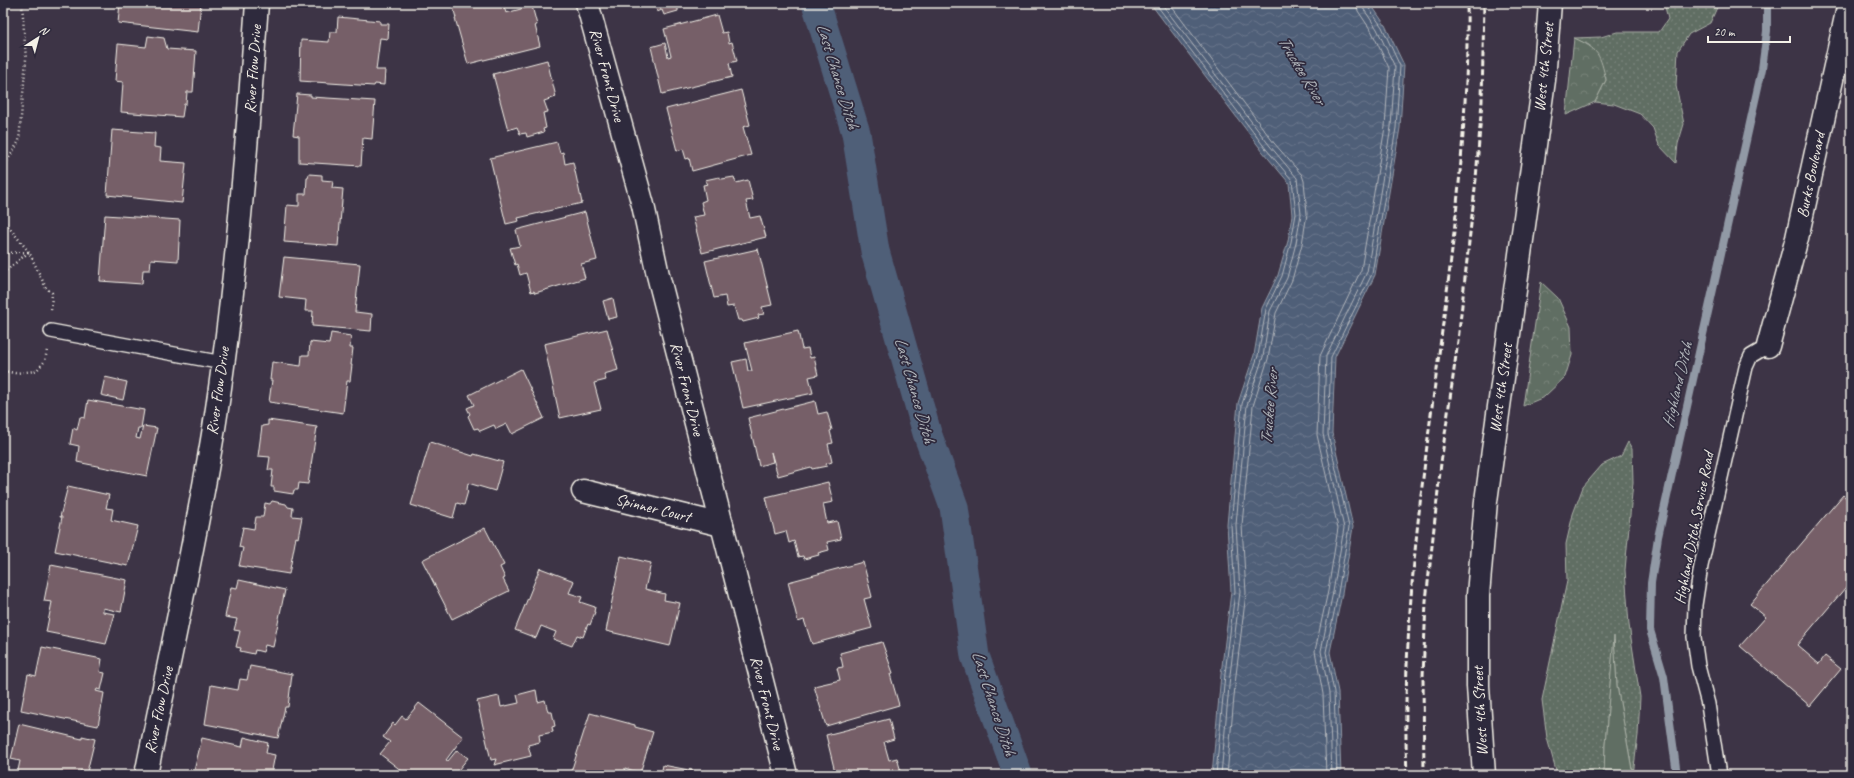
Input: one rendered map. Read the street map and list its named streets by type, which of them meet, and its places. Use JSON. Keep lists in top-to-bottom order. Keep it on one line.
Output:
{"streets":{"street":["West 4th Street","River Flow Drive","River Front Drive","Burks Boulevard","Spinner Court"],"lane":["Highland Ditch Service Road"]},"crossings":[["River Front Drive","Spinner Court"],["Burks Boulevard","Highland Ditch Service Road"]],"water":["Truckee River","Last Chance Ditch","Highland Ditch"],"scale_bar":"20 m","north":"top right"}
